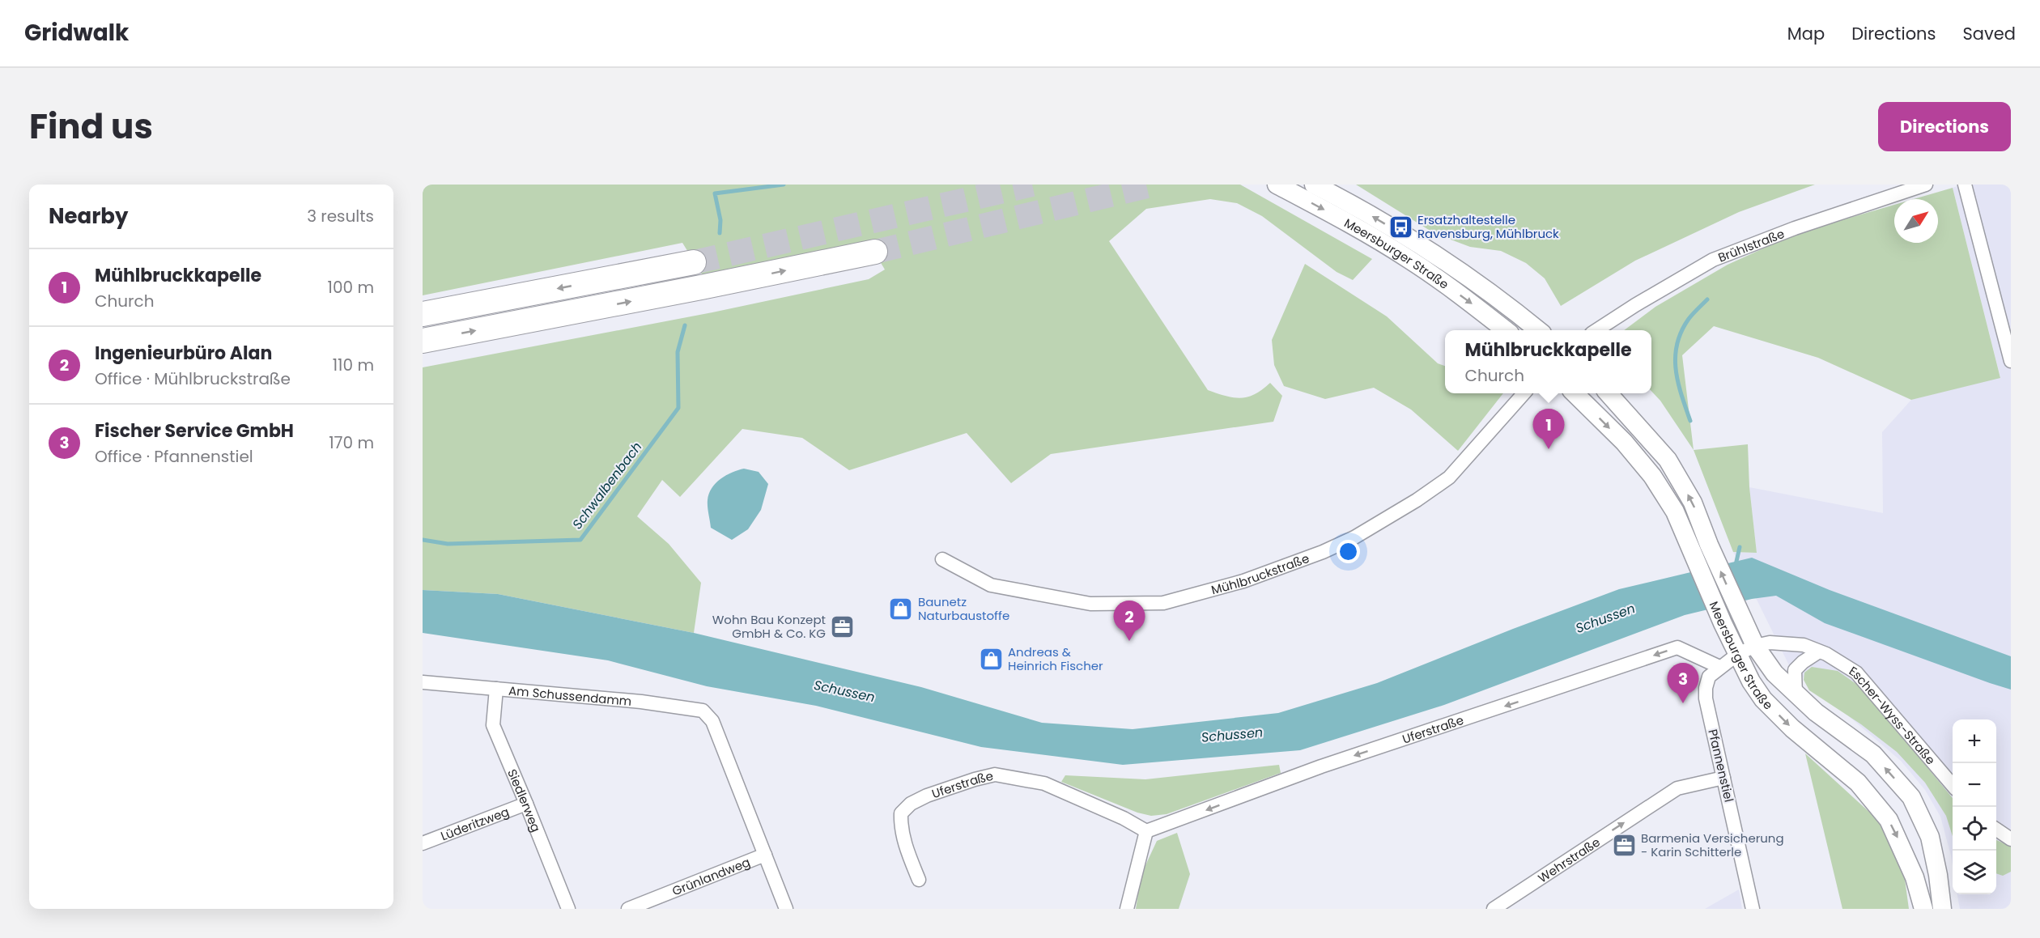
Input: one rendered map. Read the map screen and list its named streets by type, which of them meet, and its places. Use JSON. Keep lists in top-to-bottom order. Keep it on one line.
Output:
{"streets":{"street":["Brühlstraße","Meersburger Straße","Mühlbruckstraße","Am Schussendamm","Escher-Wyss-Straße","Uferstraße","Pfannenstiel","Siedlerweg","Lüderitzweg","Wehrstraße","Grünlandweg"]},"crossings":[["Meersburger Straße","Escher-Wyss-Straße"],["Meersburger Straße","Pfannenstiel"],["Am Schussendamm","Siedlerweg"],["Am Schussendamm","Grünlandweg"],["Escher-Wyss-Straße","Pfannenstiel"],["Uferstraße","Pfannenstiel"],["Pfannenstiel","Wehrstraße"],["Siedlerweg","Lüderitzweg"]],"one_way":["Uferstraße","Wehrstraße"],"water":["Schwalbenbach","Schussen"],"places":{"bus stop":["Ersatzhaltestelle Ravensburg, Mühlbruck"],"shop":["Baunetz Naturbaustoffe","Andreas & Heinrich Fischer"],"office":["Wohn Bau Konzept GmbH & Co. KG","Barmenia Versicherung - Karin Schitterle"]},"north":"top right","page":{"header":"Gridwalk","nav":["Map","Directions","Saved"],"title":"Find us","buttons":"Directions","heading":["Nearby","3 results"],"list":[{"mark":"1","name":"Mühlbruckkapelle","note":"Church","value":"100 m"},{"mark":"2","name":"Ingenieurbüro Alan","note":"Office · Mühlbruckstraße","value":"110 m"},{"mark":"3","name":"Fischer Service GmbH","note":"Office · Pfannenstiel","value":"170 m"}],"popup":["Mühlbruckkapelle","Church"],"pins":["1","2","3"],"map_buttons":["+","−"]}}
